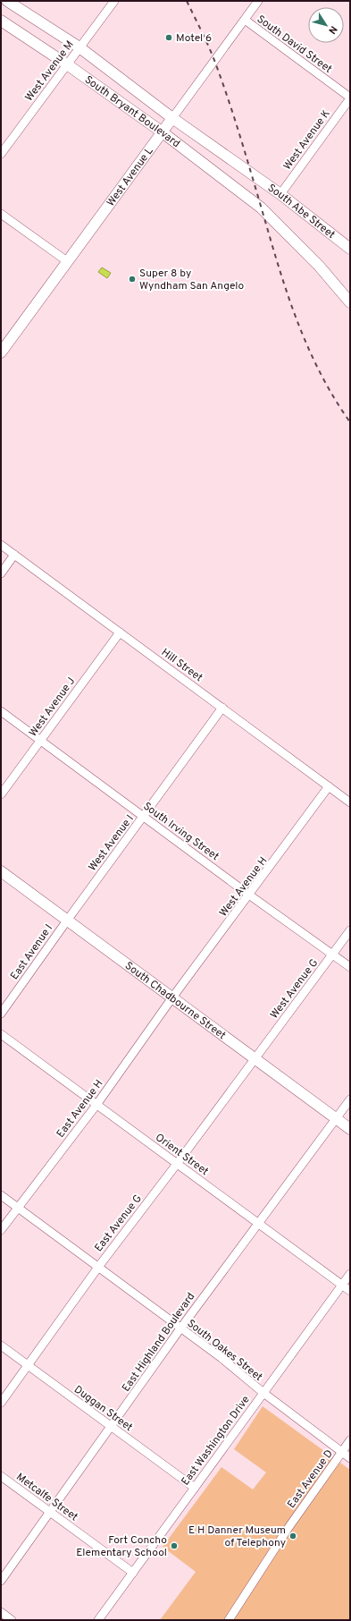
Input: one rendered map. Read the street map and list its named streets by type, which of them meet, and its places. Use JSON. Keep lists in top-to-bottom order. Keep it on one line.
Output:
{"streets":{"main road":["South Bryant Boulevard","West Avenue L","South Abe Street","South Chadbourne Street"],"street":["South David Street","West Avenue M","West Avenue K","Hill Street","West Avenue J","South Irving Street","West Avenue I","West Avenue H","East Avenue I","West Avenue G","East Avenue H","Orient Street","East Avenue G","East Highland Boulevard","South Oakes Street","Duggan Street","East Washington Drive","East Avenue D","Metcalfe Street"]},"crossings":[["South David Street","West Avenue K"],["South David Street","West Avenue L"],["West Avenue M","South Bryant Boulevard"],["South Bryant Boulevard","West Avenue L"],["South Bryant Boulevard","South Abe Street"],["West Avenue K","South Abe Street"],["Hill Street","West Avenue J"],["Hill Street","West Avenue I"],["Hill Street","West Avenue H"],["West Avenue J","South Irving Street"],["South Irving Street","West Avenue I"],["South Irving Street","West Avenue H"],["South Irving Street","West Avenue G"],["West Avenue I","East Avenue I"],["West Avenue I","South Chadbourne Street"],["West Avenue H","South Chadbourne Street"],["West Avenue H","East Avenue H"],["East Avenue I","South Chadbourne Street"],["West Avenue G","South Chadbourne Street"],["West Avenue G","East Avenue G"],["South Chadbourne Street","East Avenue H"],["South Chadbourne Street","East Avenue G"],["South Chadbourne Street","East Highland Boulevard"],["East Avenue H","Orient Street"],["East Avenue H","South Oakes Street"],["Orient Street","East Avenue G"],["Orient Street","East Highland Boulevard"],["Orient Street","East Washington Drive"],["East Avenue G","South Oakes Street"],["East Avenue G","Duggan Street"],["East Highland Boulevard","South Oakes Street"],["East Highland Boulevard","Duggan Street"],["East Highland Boulevard","Metcalfe Street"],["South Oakes Street","East Washington Drive"],["South Oakes Street","East Avenue D"],["Duggan Street","East Washington Drive"],["East Washington Drive","Metcalfe Street"]],"places":["Motel 6","Super 8 by Wyndham San Angelo","E H Danner Museum of Telephony","Fort Concho Elementary School"],"north":"bottom right"}
